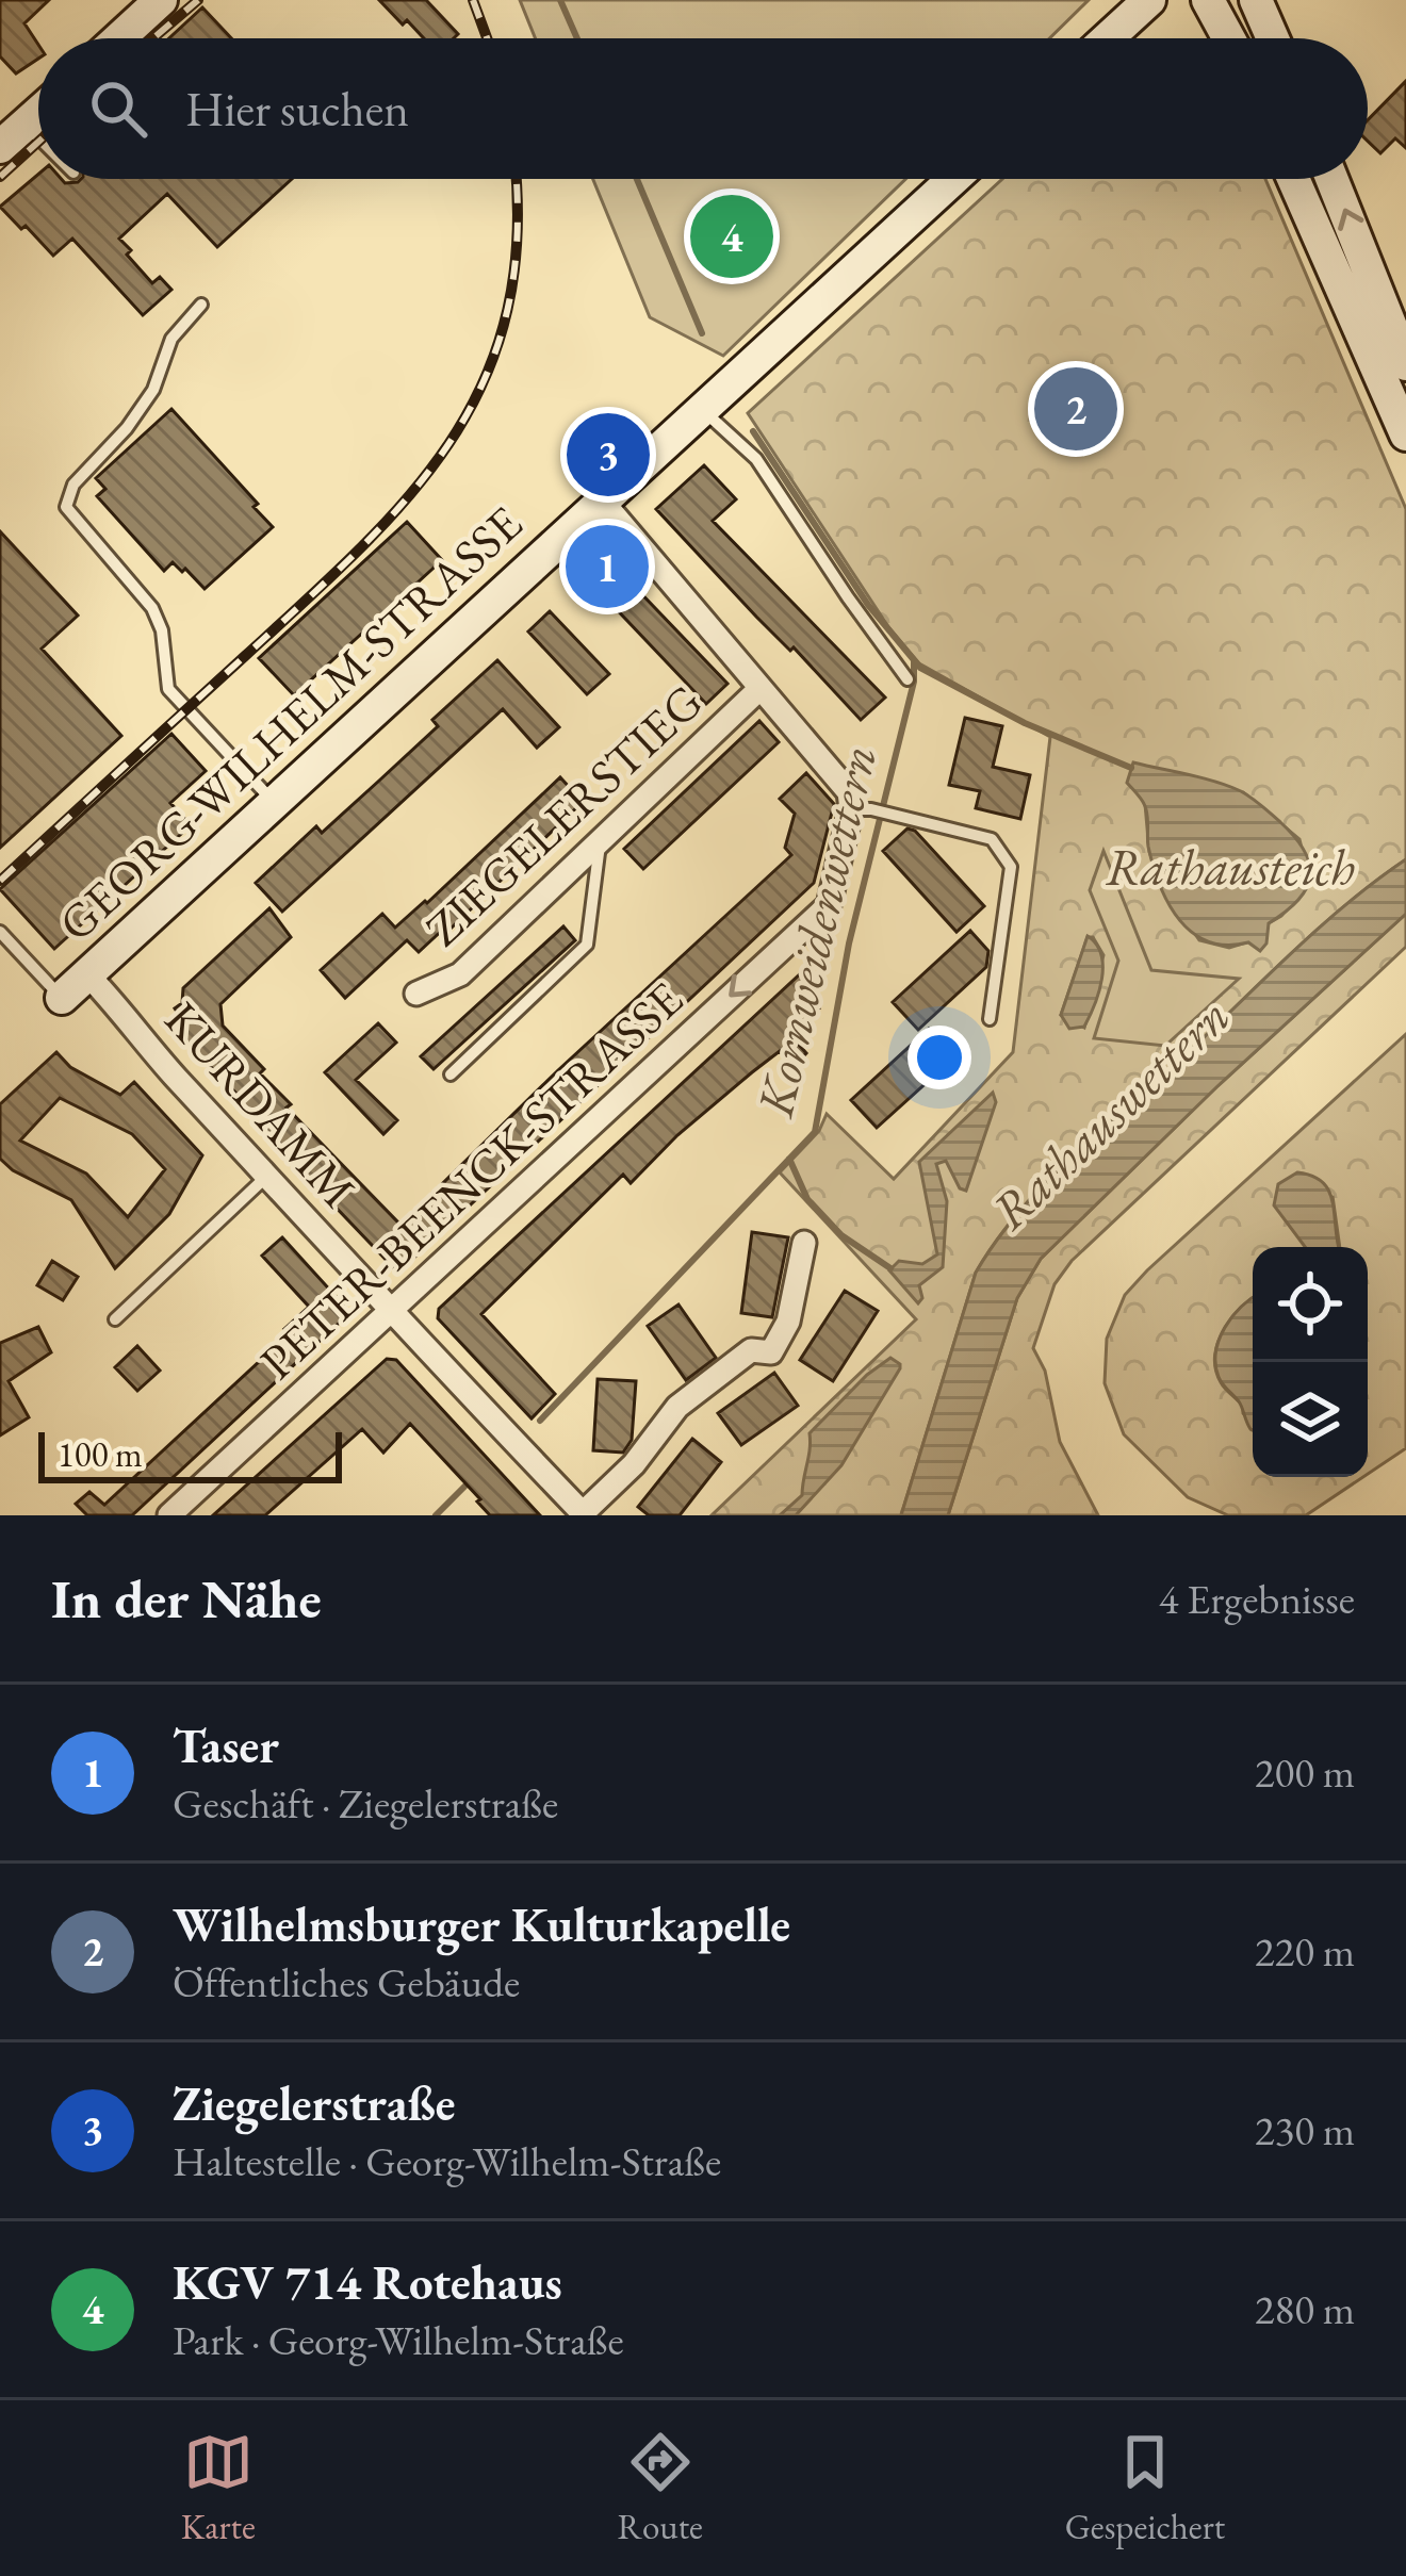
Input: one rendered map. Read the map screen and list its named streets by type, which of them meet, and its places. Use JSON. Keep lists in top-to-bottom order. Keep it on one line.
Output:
{"streets":{"main road":["GEORG-WILHELM-STRASSE"],"street":["ZIEGELERSTIEG","KURDAMM","PETER-BEENCK-STRASSE"]},"crossings":[["GEORG-WILHELM-STRASSE","KURDAMM"],["KURDAMM","PETER-BEENCK-STRASSE"]],"one_way":["PETER-BEENCK-STRASSE"],"water":["Rathausteich","Kornweidenwettern","Rathauswettern"],"scale_bar":"100 m","page":{"search":"Hier suchen","pins":["4","2","3","1"],"scale":"100 m","heading":["In der Nähe","4 Ergebnisse"],"list":[{"mark":"1","name":"Taser","note":"Geschäft · Ziegelerstraße","value":"200 m"},{"mark":"2","name":"Wilhelmsburger Kulturkapelle","note":"Öffentliches Gebäude","value":"220 m"},{"mark":"3","name":"Ziegelerstraße","note":"Haltestelle · Georg-Wilhelm-Straße","value":"230 m"},{"mark":"4","name":"KGV 714 Rotehaus","note":"Park · Georg-Wilhelm-Straße","value":"280 m"}],"nav":["Karte","Route","Gespeichert"]}}
